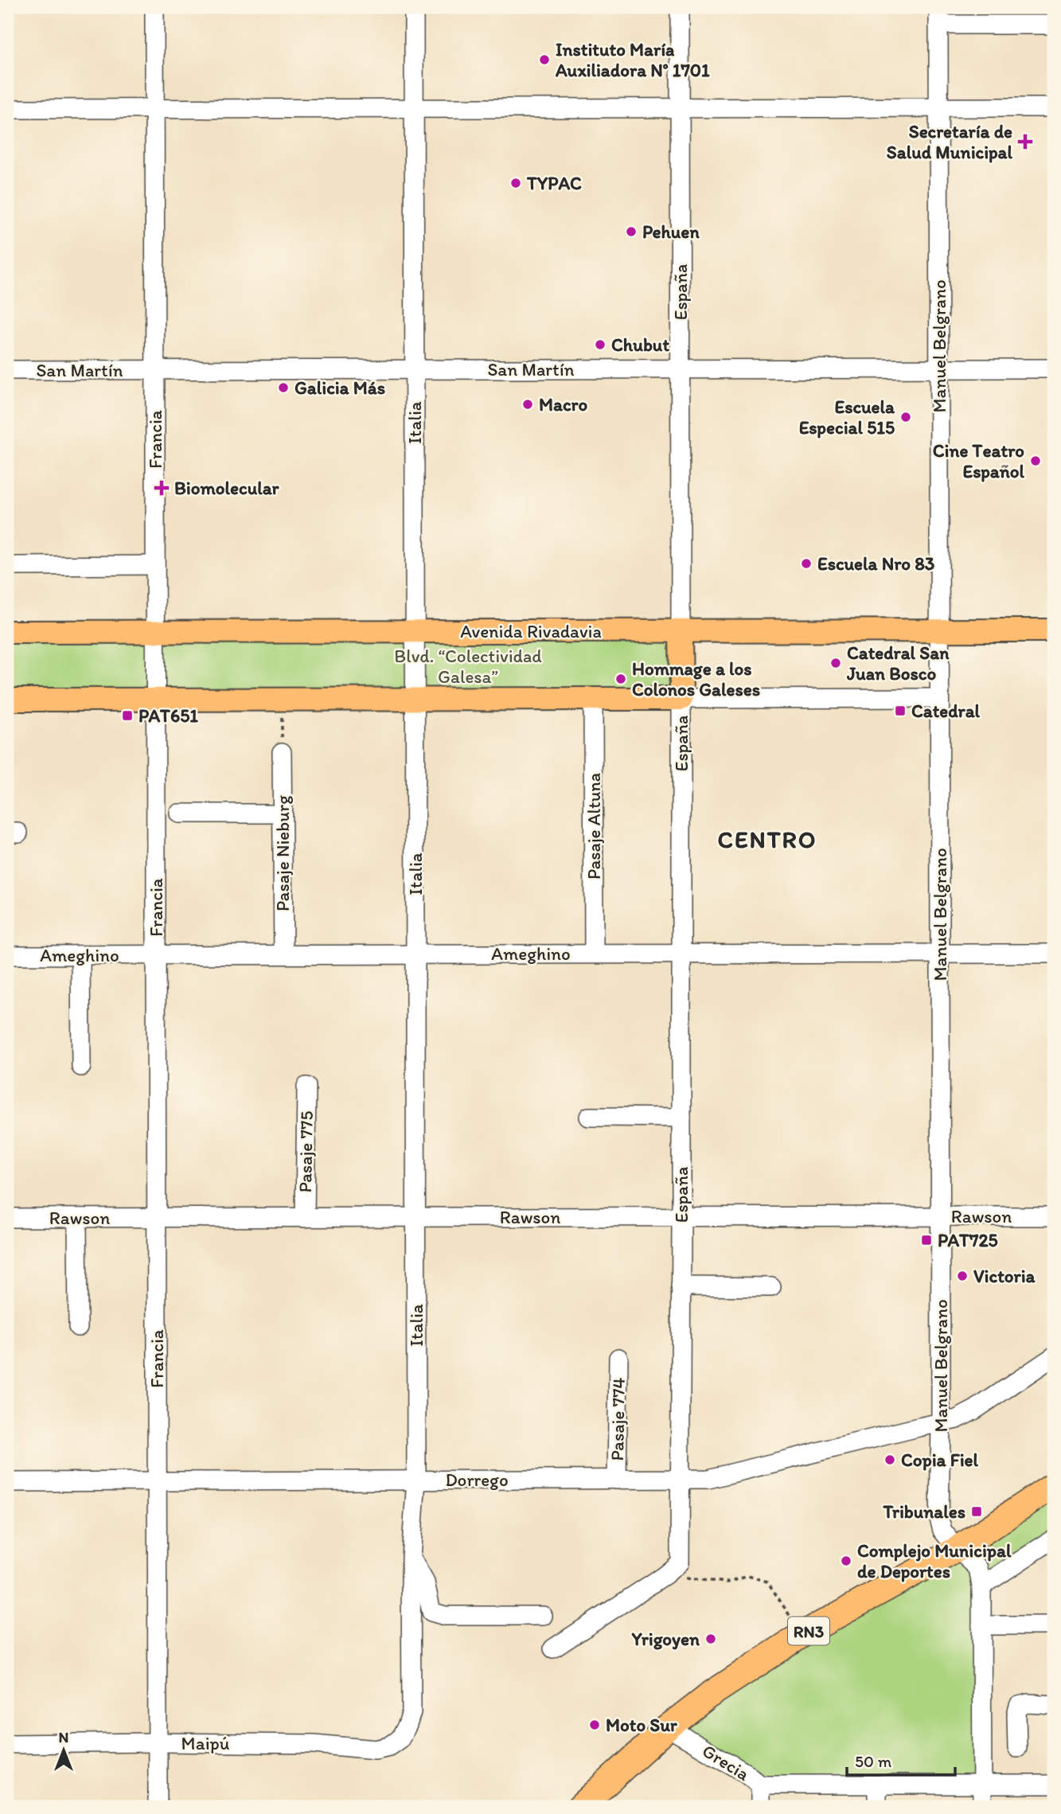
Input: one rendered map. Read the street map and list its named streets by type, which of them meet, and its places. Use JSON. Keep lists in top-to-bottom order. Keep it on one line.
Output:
{"streets":{"highway":["RN3"],"main road":["España","Avenida Rivadavia"],"street":["Manuel Belgrano","San Martín","Italia","Francia","Pasaje Altuna","Pasaje Nieburg","Ameghino","Pasaje 775","Rawson","Pasaje 774","Dorrego","Maipú","Grecia"]},"crossings":[["España","San Martín"],["España","Avenida Rivadavia"],["España","Ameghino"],["España","Rawson"],["España","Dorrego"],["Manuel Belgrano","San Martín"],["Manuel Belgrano","Avenida Rivadavia"],["Manuel Belgrano","Ameghino"],["Manuel Belgrano","Rawson"],["Manuel Belgrano","Dorrego"],["Manuel Belgrano","RN3"],["Manuel Belgrano","Grecia"],["San Martín","Italia"],["San Martín","Francia"],["Italia","Avenida Rivadavia"],["Italia","Ameghino"],["Italia","Rawson"],["Italia","Dorrego"],["Italia","Maipú"],["Francia","Avenida Rivadavia"],["Francia","Ameghino"],["Francia","Rawson"],["Francia","Dorrego"],["Francia","Maipú"],["Pasaje Altuna","Ameghino"],["Pasaje Nieburg","Ameghino"],["Pasaje 775","Rawson"],["Pasaje 774","Dorrego"],["RN3","Grecia"]],"districts":["CENTRO"],"parks":["Blvd. “Colectividad Galesa”"],"places":{"other":["Instituto María Auxiliadora N° 1701","TYPAC","Pehuen","Chubut","Galicia Más","Macro","Escuela Especial 515","Cine Teatro Español","Escuela Nro 83","Catedral San Juan Bosco","Hommage a los Colonos Galeses","Victoria","Copia Fiel","Complejo Municipal de Deportes","Yrigoyen","Moto Sur"],"health":["Secretaría de Salud Municipal","Biomolecular"],"transit":["Catedral","PAT651","PAT725","Tribunales"]},"scale_bar":"50 m","north":"top"}
